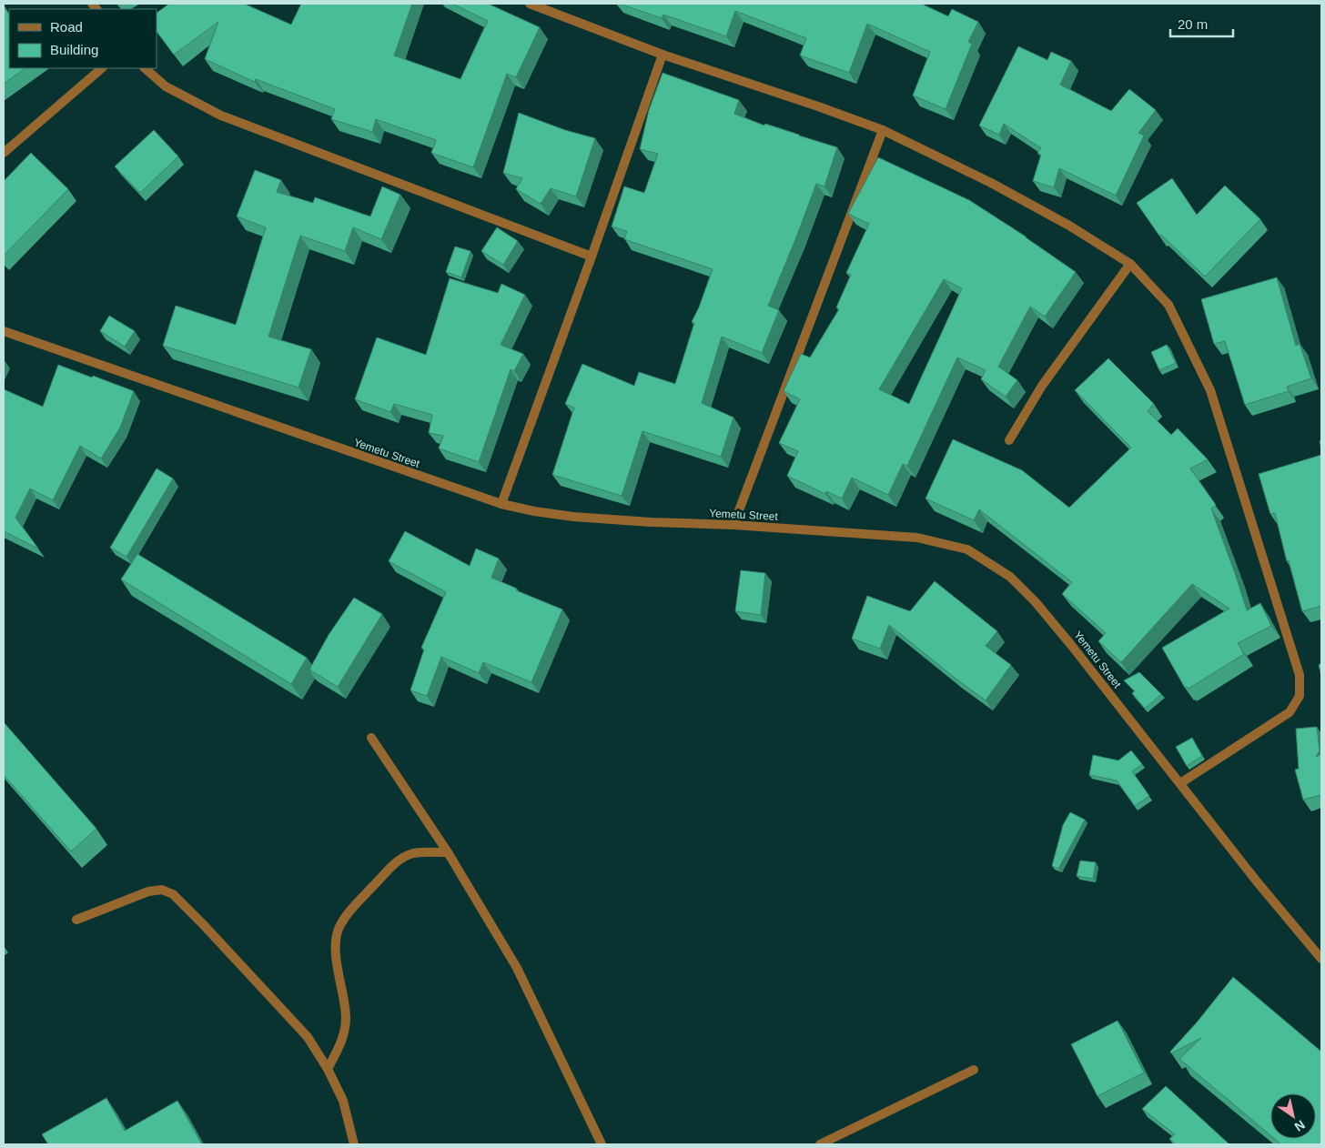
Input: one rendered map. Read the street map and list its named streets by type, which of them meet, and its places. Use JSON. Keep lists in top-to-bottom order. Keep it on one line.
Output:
{"streets":{"street":["Yemetu Street"]},"legend":["Road","Building"],"scale_bar":"20 m","north":"bottom right"}
